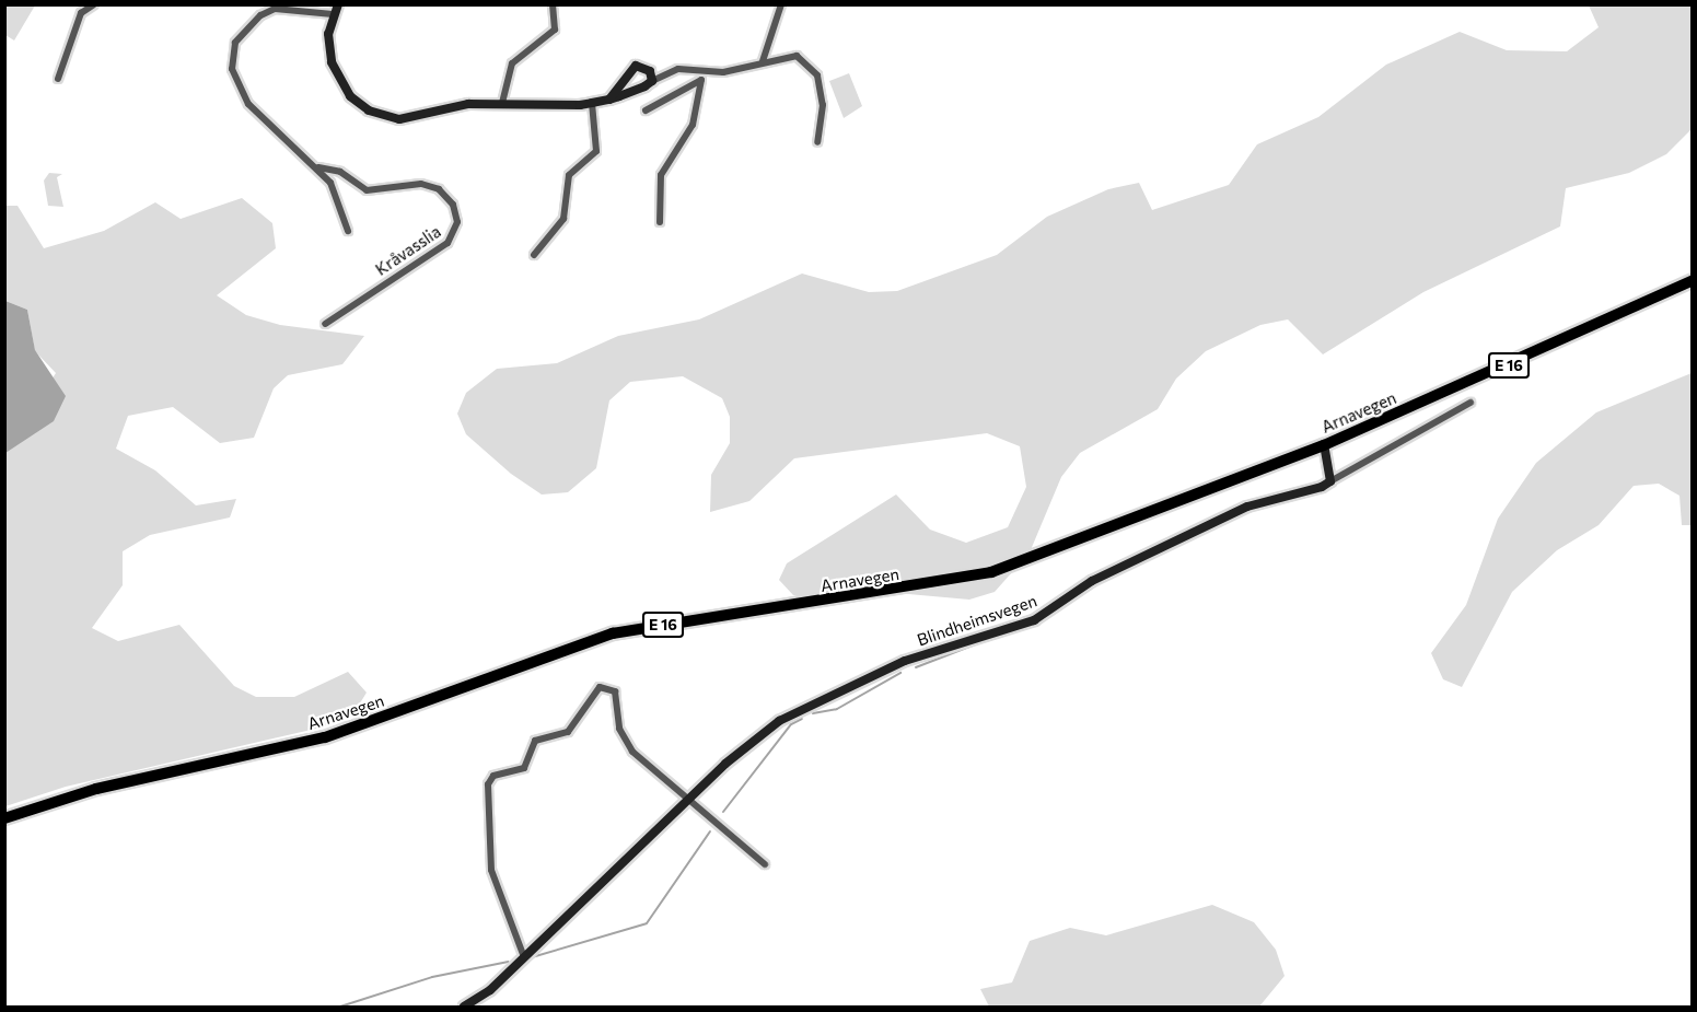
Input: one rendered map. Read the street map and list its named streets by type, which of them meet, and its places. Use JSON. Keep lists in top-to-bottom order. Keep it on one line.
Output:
{"streets":{"highway":["E 16","Arnavegen"],"street":["Kråvasslia","Blindheimsvegen"]}}
